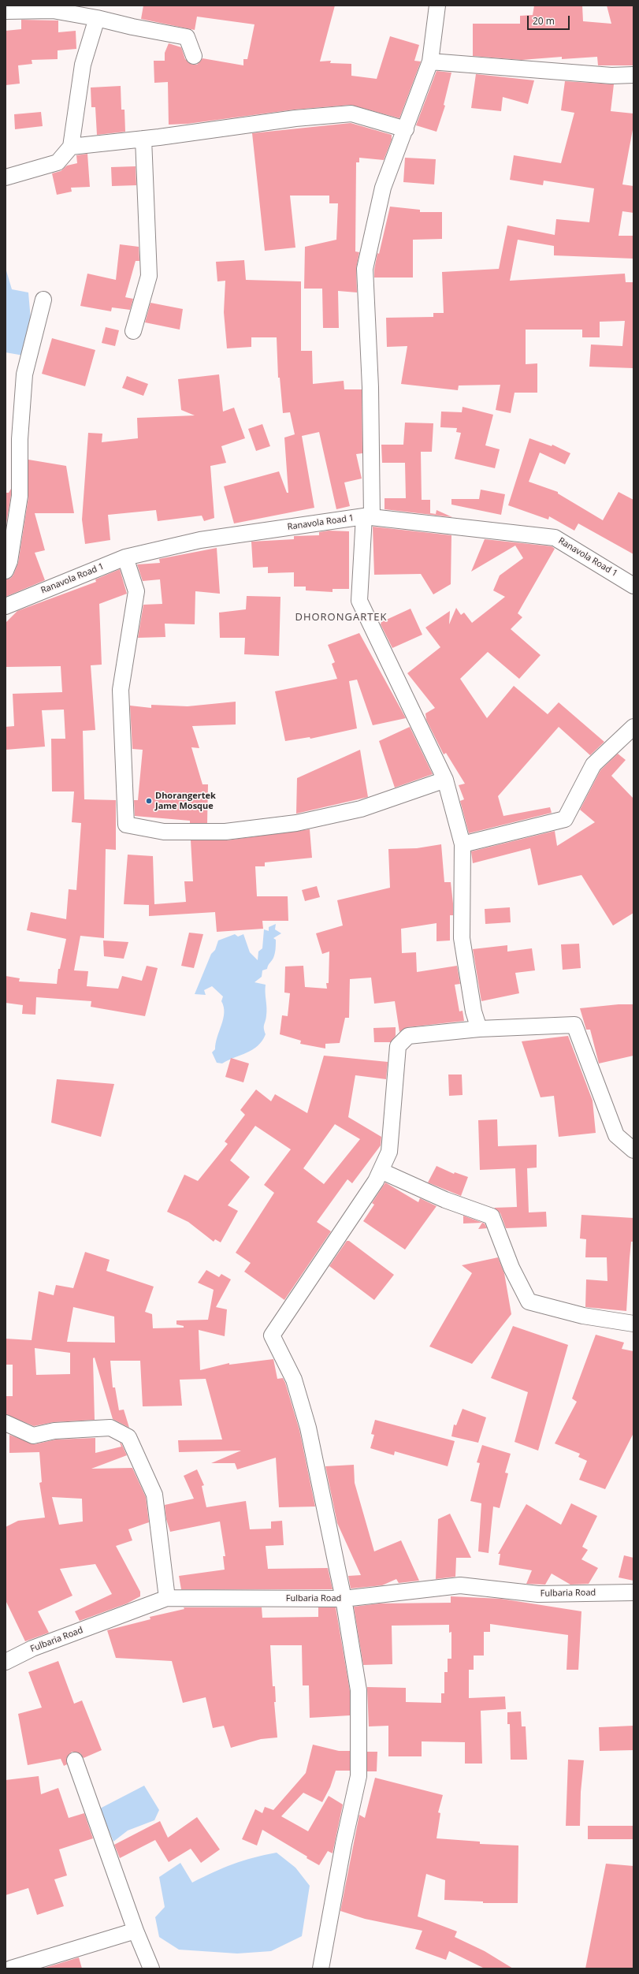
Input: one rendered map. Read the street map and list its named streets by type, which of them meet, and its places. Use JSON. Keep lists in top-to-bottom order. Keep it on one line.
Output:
{"streets":{"street":["Ranavola Road 1","Fulbaria Road"]},"districts":["DHORONGARTEK"],"places":["Dhorangertek Jame Mosque"],"scale_bar":"20 m"}
